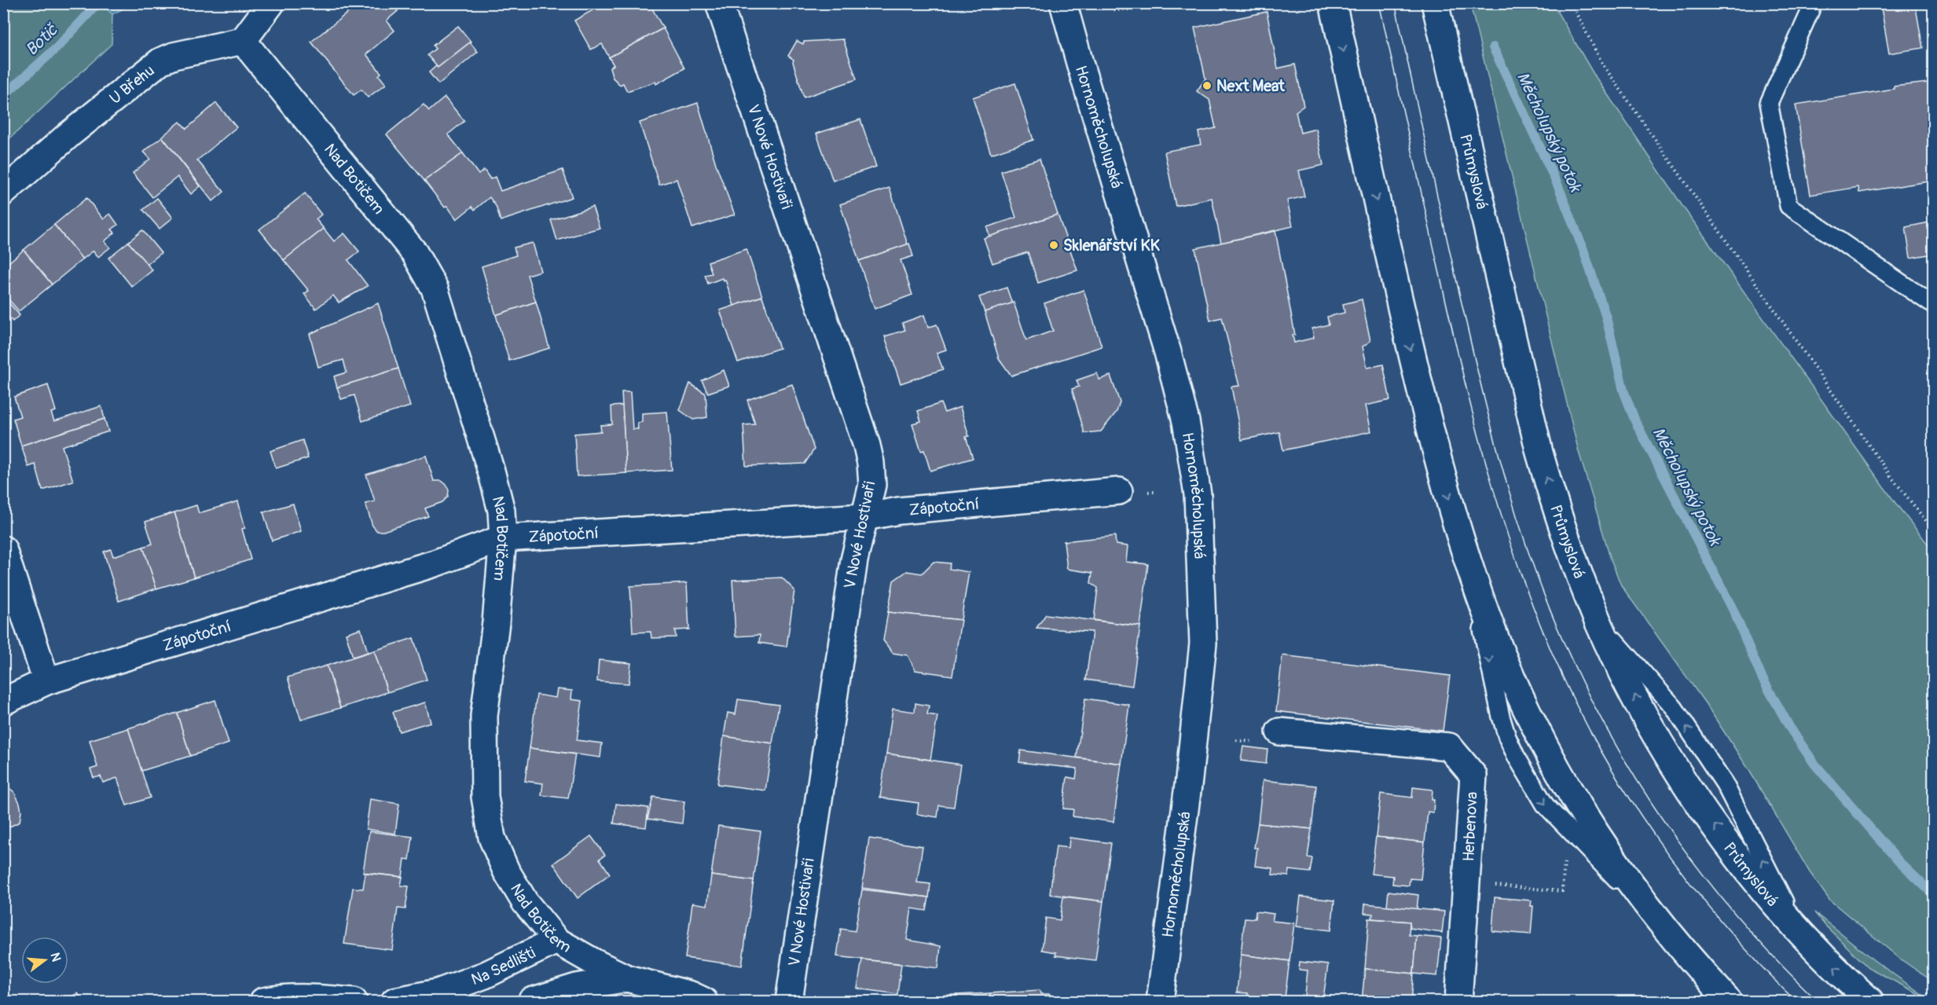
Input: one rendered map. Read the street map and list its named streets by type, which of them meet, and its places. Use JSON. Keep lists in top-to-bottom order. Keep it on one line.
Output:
{"streets":{"street":["U Břehu","Hornoměcholupská","V Nové Hostivaři","Průmyslová","Nad Botičem","Zápotoční","Herbenova","Na Sedlišti"]},"crossings":[["U Břehu","Nad Botičem"],["V Nové Hostivaři","Zápotoční"],["Nad Botičem","Zápotoční"],["Nad Botičem","Na Sedlišti"]],"water":["Botič","Měcholupský potok"],"places":["Next Meat","Sklenářství KK"],"north":"right"}
